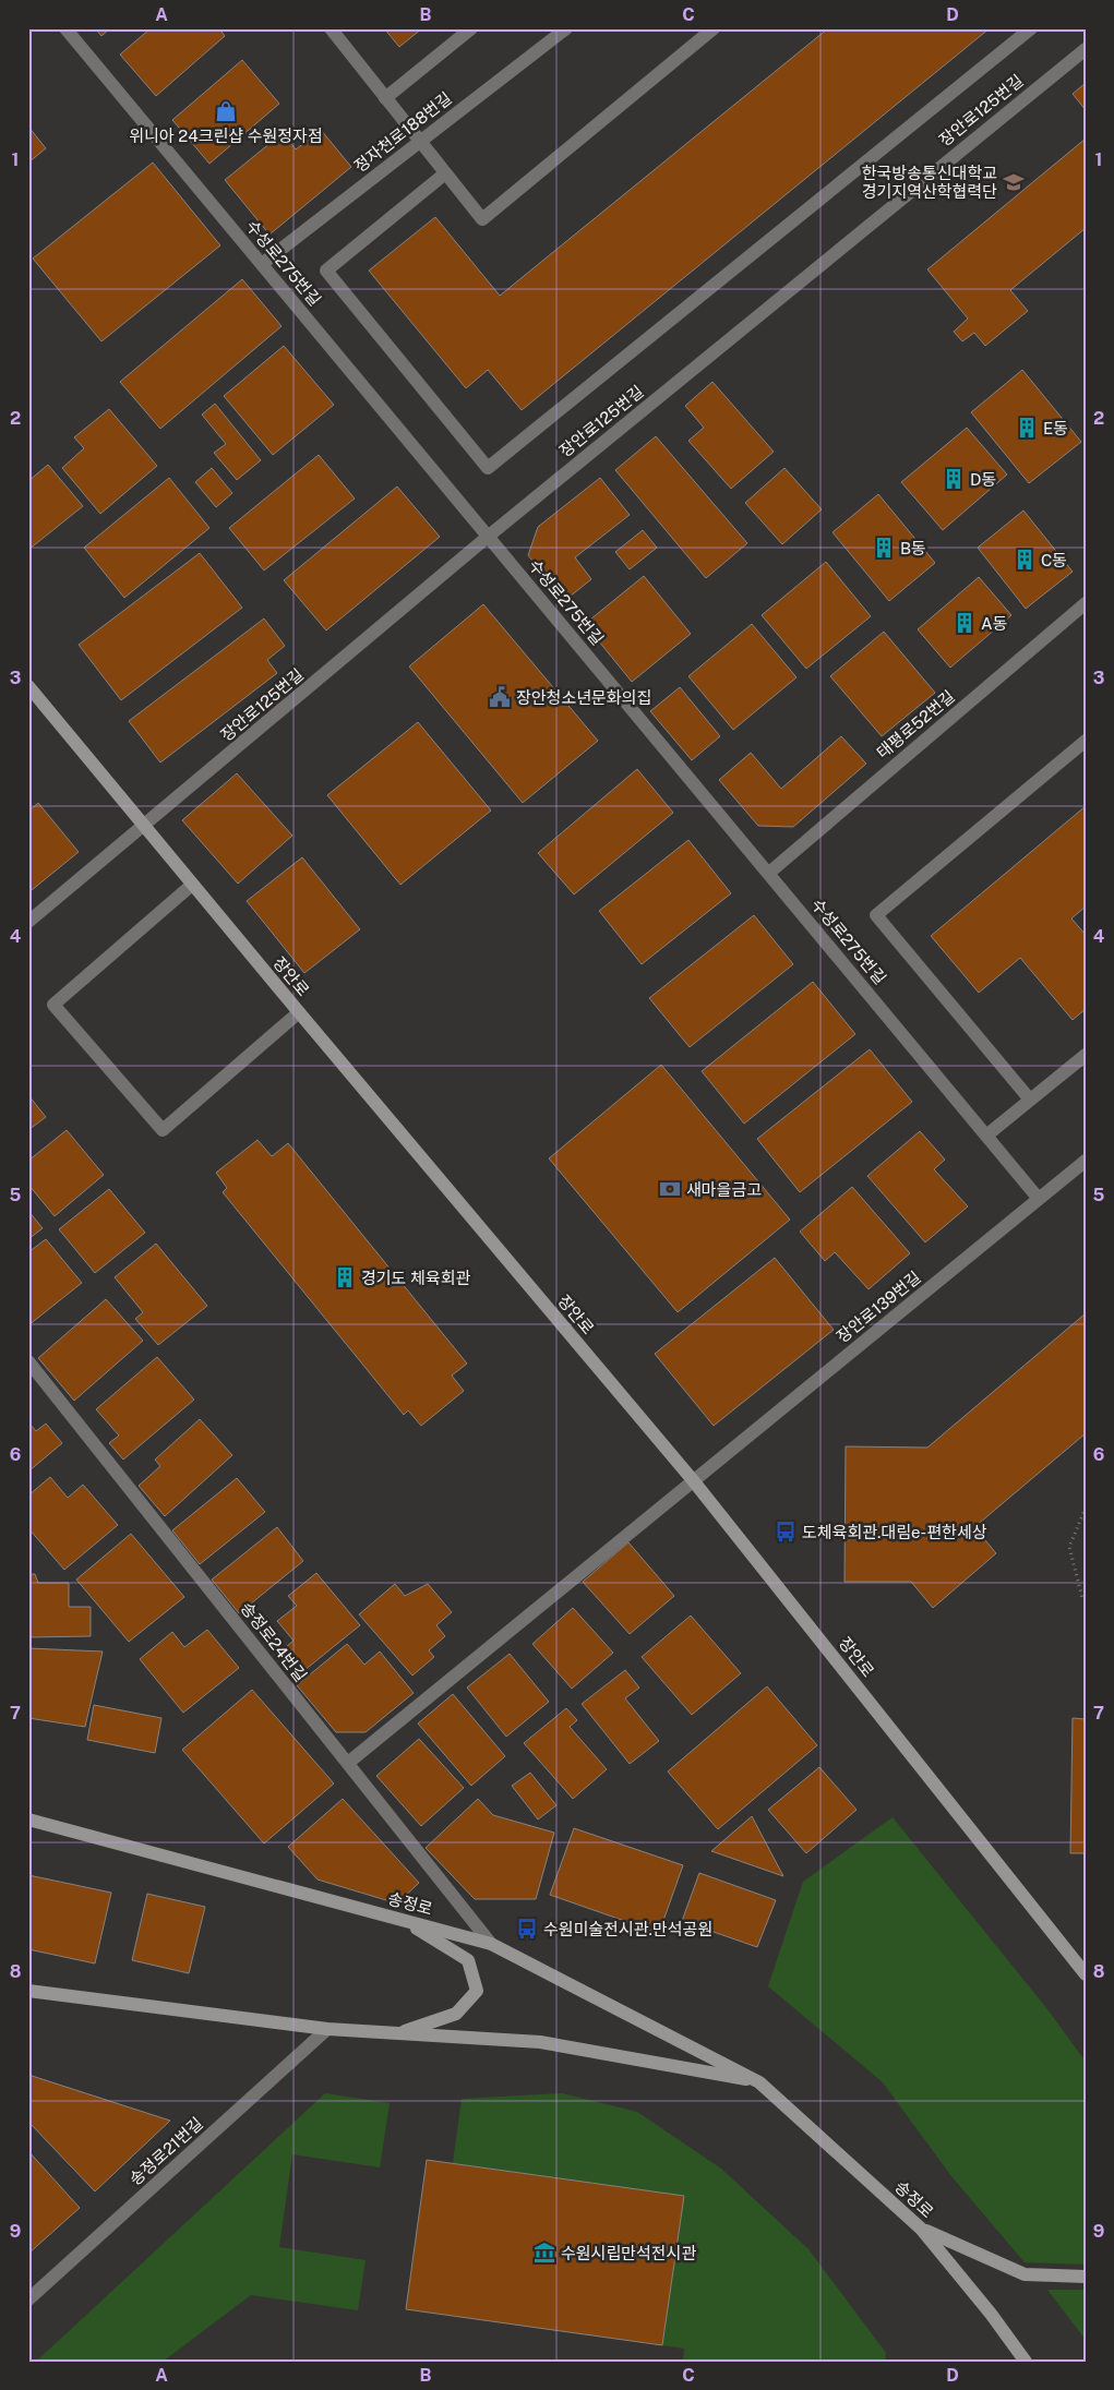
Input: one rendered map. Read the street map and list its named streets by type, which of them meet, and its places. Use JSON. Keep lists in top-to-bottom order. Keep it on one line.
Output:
{"streets":{"main road":["장안로","송정로"],"street":["장안로125번길","정자천로188번길","수성로275번길","태평로52번길","장안로139번길","송정로24번길","송정로21번길"]},"crossings":[["장안로125번길","수성로275번길"],["장안로125번길","장안로"],["정자천로188번길","수성로275번길"],["수성로275번길","태평로52번길"],["수성로275번길","장안로139번길"],["장안로","장안로139번길"],["장안로139번길","송정로24번길"],["송정로24번길","송정로"]],"places":{"shop":["위니아 24크린샵 수원정자점"],"school or university":["한국방송통신대학교 경기지역산학협력단"],"building":["E동","D동","B동","C동","A동","경기도 체육회관"],"public building":["장안청소년문화의집"],"bank":["새마을금고"],"bus stop":["도체육회관.대림e-편한세상","수원미술전시관.만석공원"],"museum":["수원시립만석전시관"]},"grid":{"columns":["A","B","C","D"],"rows":["1","2","3","4","5","6","7","8","9"]}}
